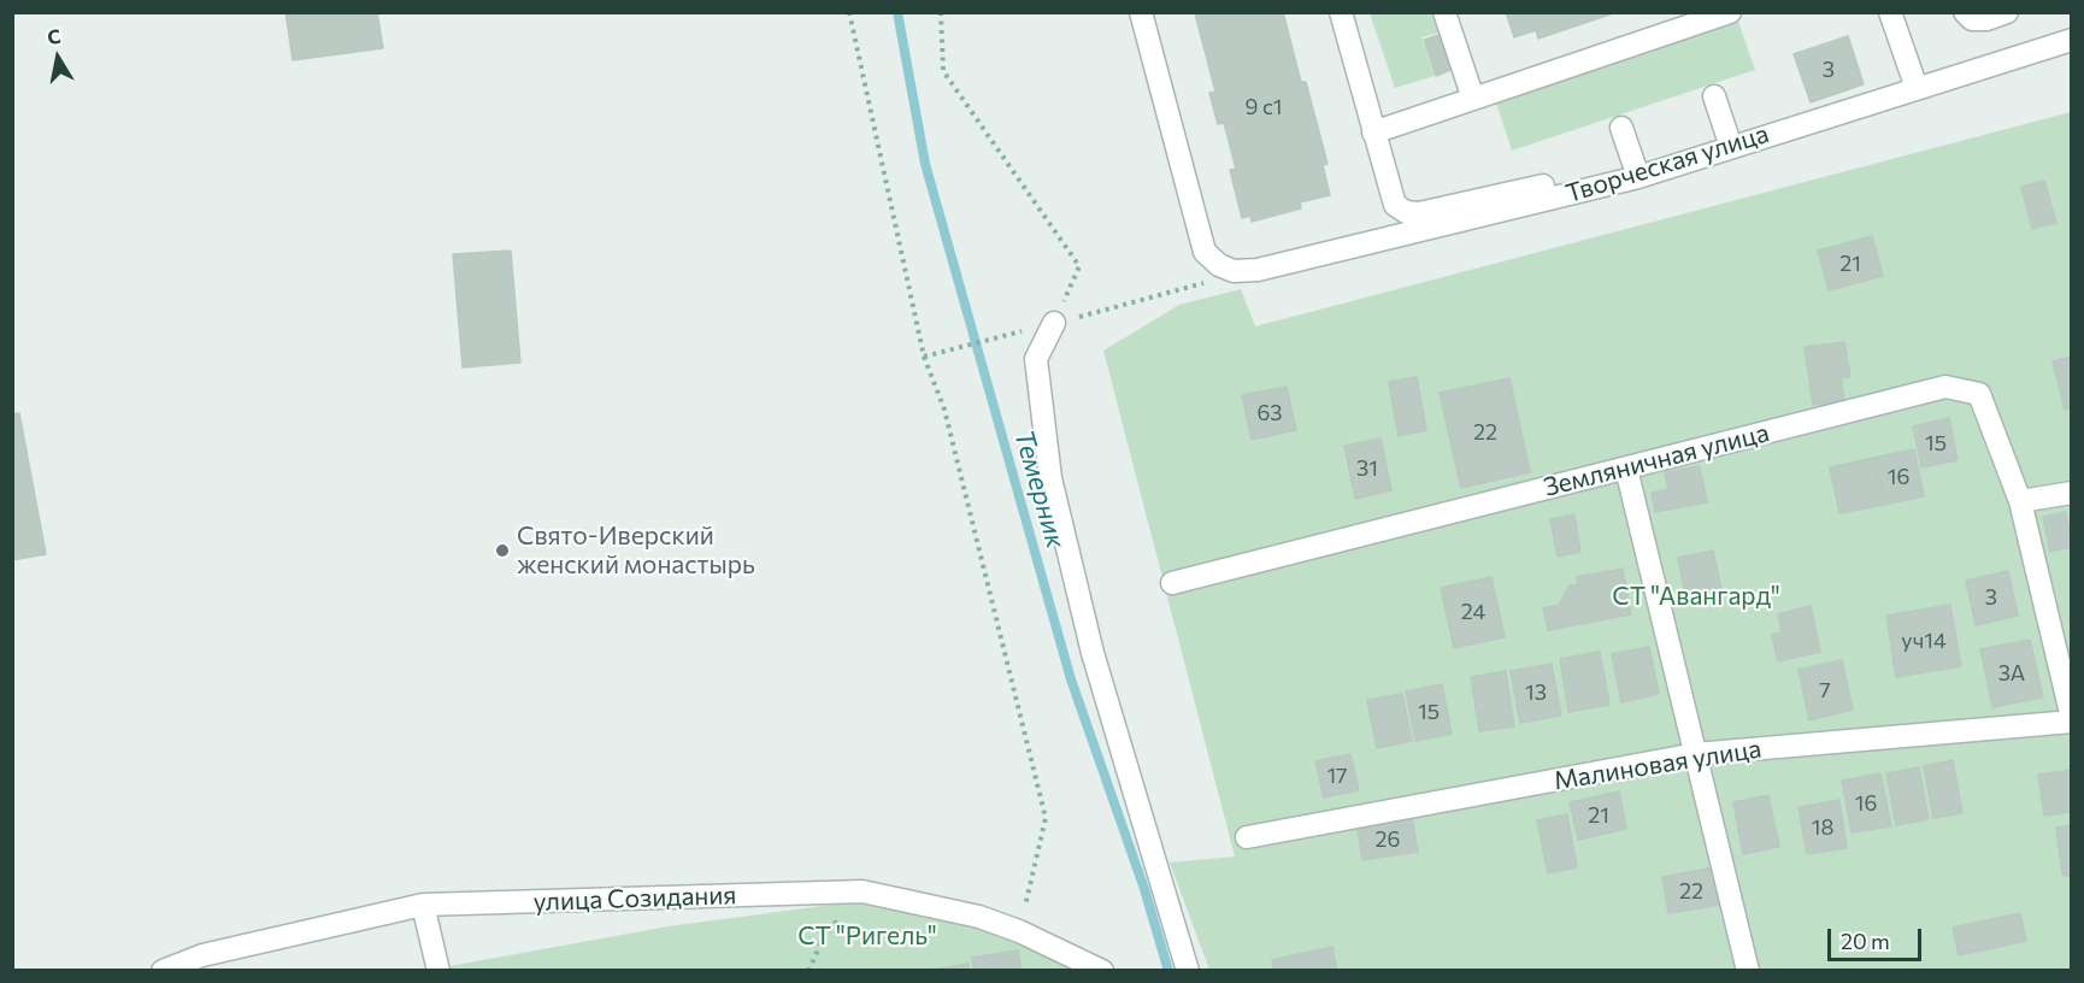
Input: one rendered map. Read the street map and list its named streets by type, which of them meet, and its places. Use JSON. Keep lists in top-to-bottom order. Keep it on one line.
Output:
{"streets":{"street":["Творческая улица","Земляничная улица","Малиновая улица","улица Созидания"]},"crossings":[["Земляничная улица","Малиновая улица"]],"water":["Темерник"],"parks":["СТ \"Авангард\"","СТ \"Ригель\""],"places":["Свято-Иверский женский монастырь"],"house_numbers":["3","9 с1","21","63","22","15","31","16","3","24","уч14","3А","7","13","15","17","16","21","18","26","22"],"scale_bar":"20 m","north":"top"}
